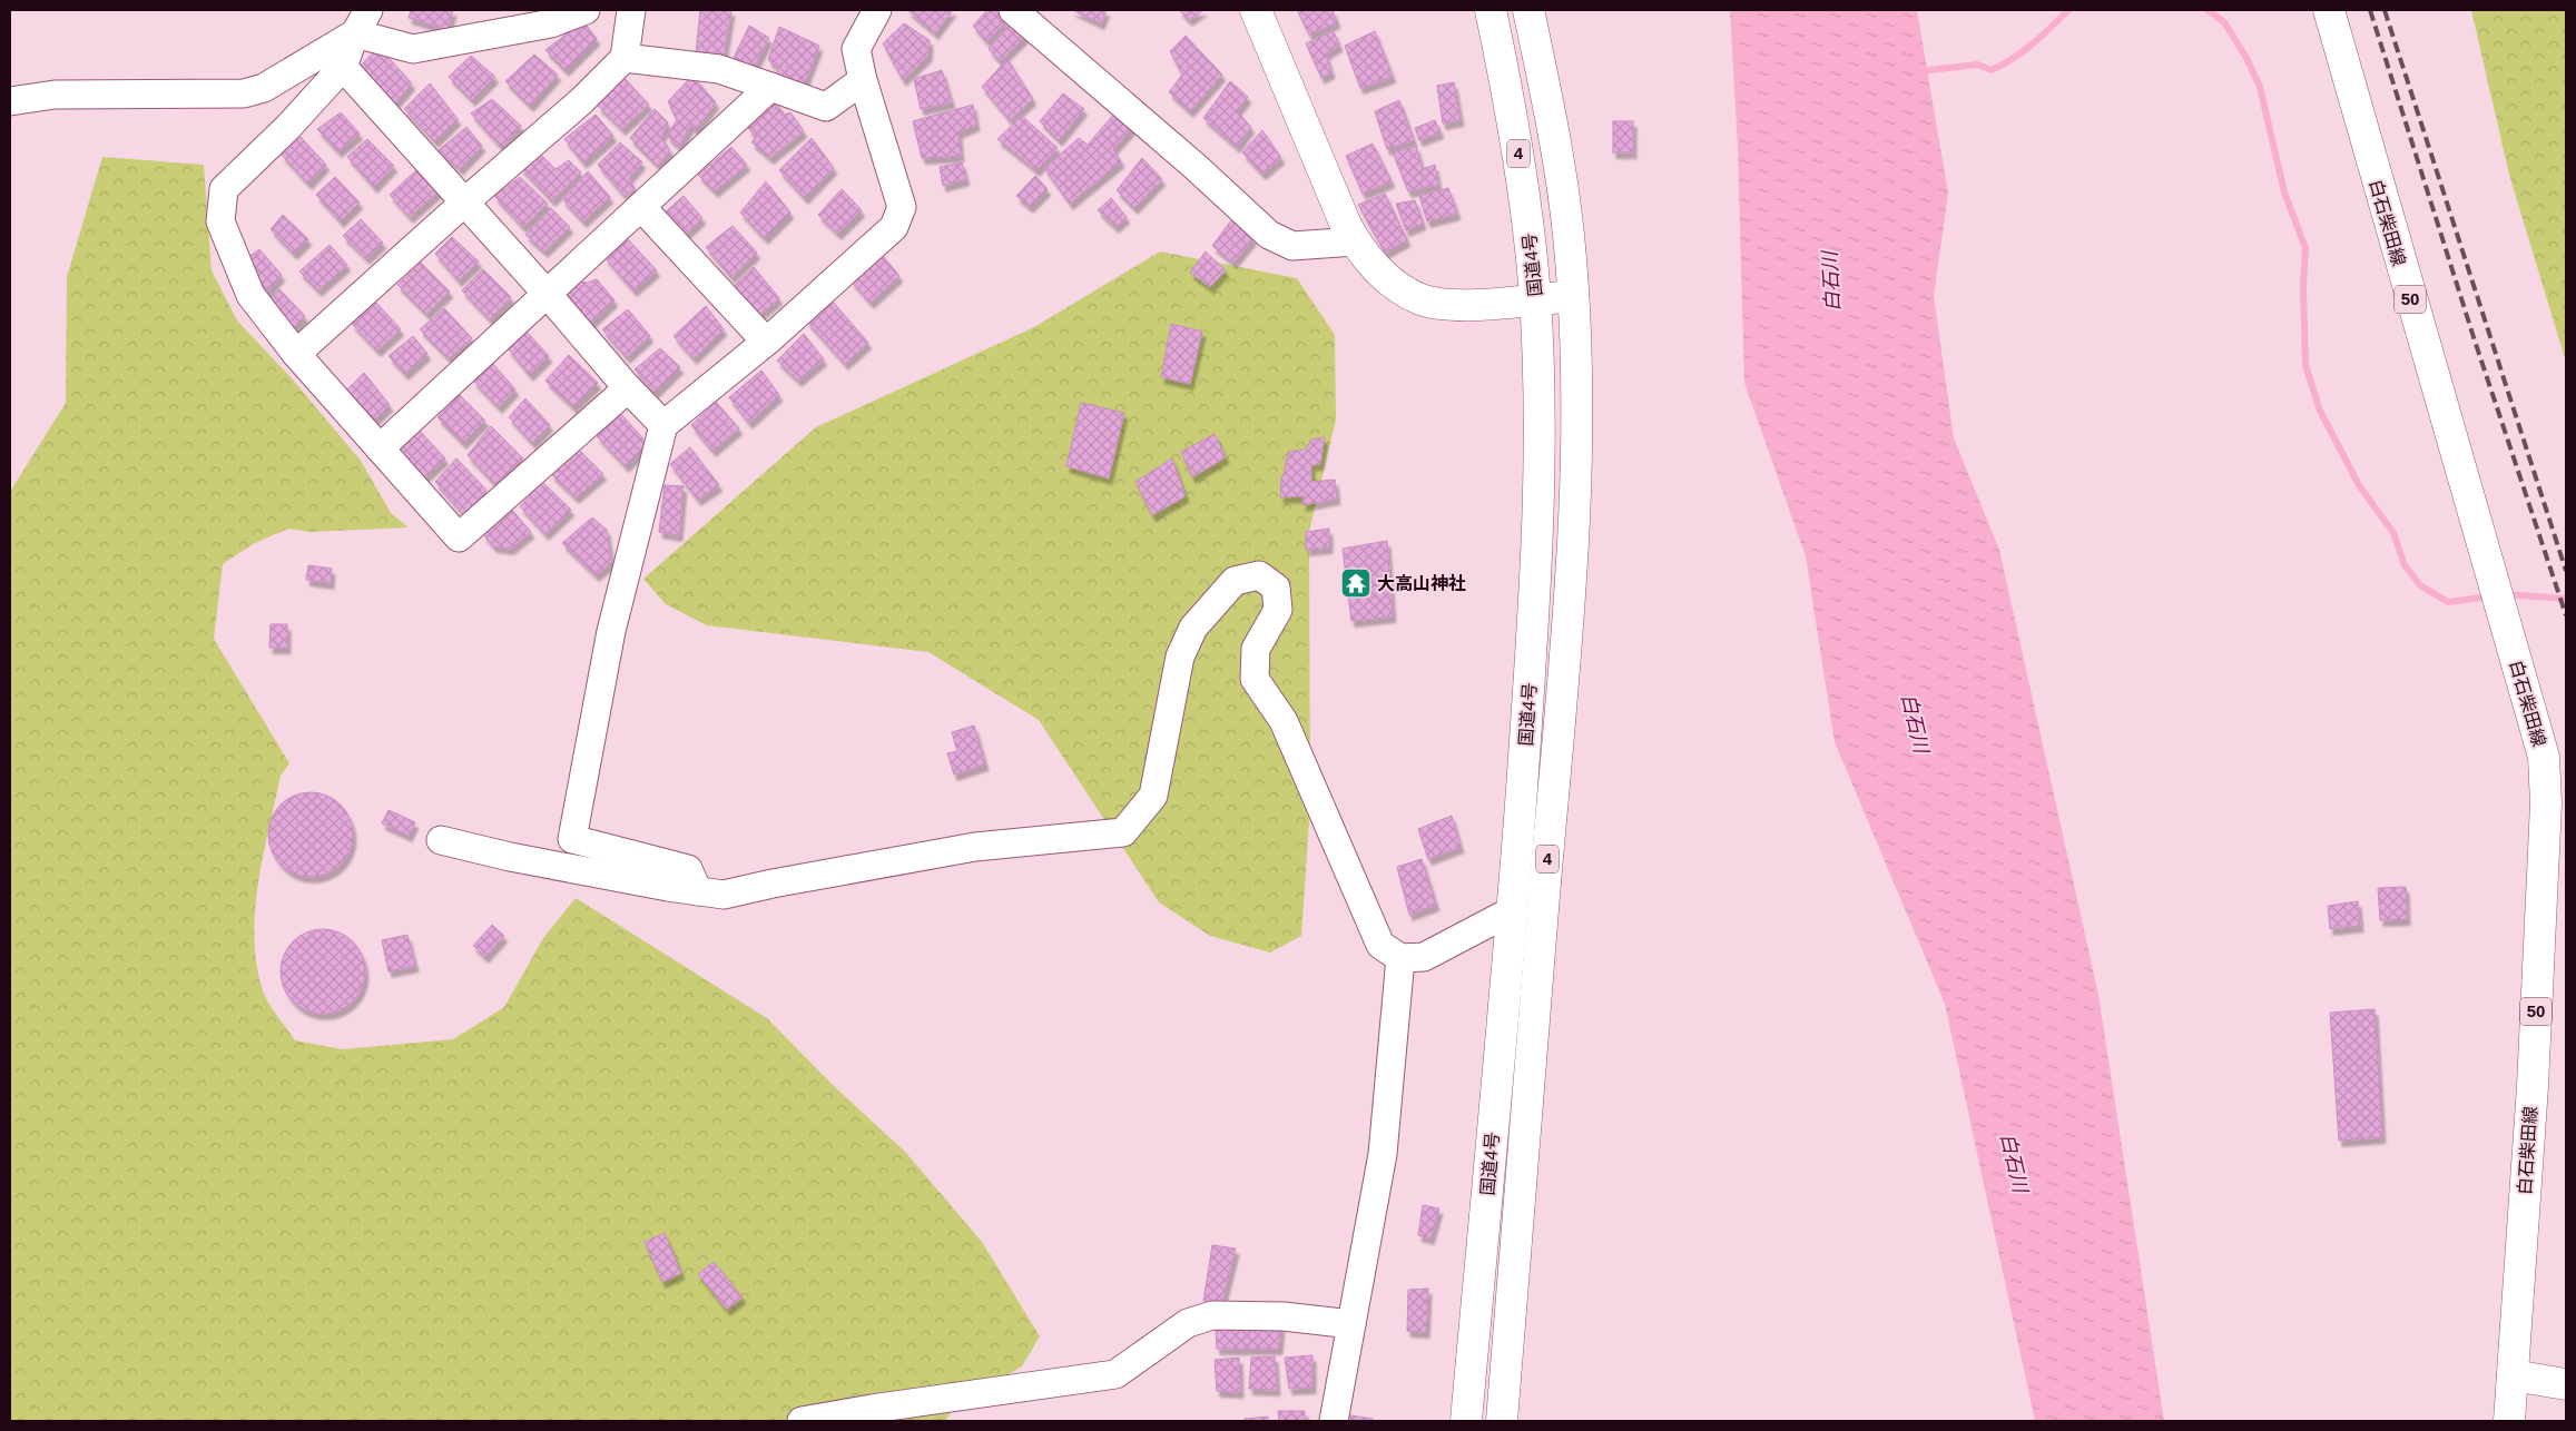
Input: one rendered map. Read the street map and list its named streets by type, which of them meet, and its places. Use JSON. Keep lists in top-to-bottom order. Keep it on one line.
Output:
{"streets":{"main road":["4","白石柴田線","国道4号","50"]},"water":["白石川"],"places":{"temple":["大高山神社"]}}
